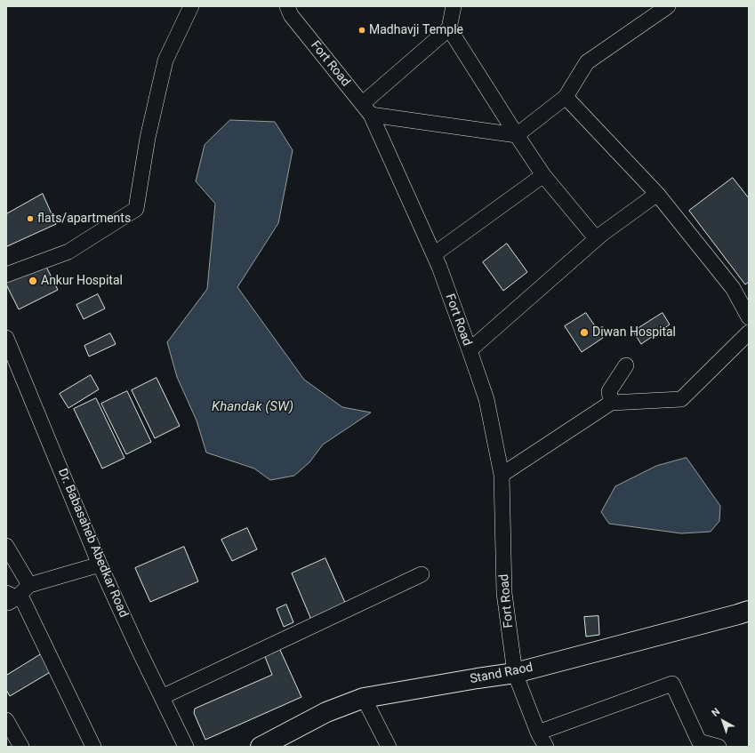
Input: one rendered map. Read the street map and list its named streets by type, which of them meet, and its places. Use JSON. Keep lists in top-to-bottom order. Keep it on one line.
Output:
{"streets":{"street":["Fort Road","Dr. Babasaheb Abedkar Road","Stand Raod"]},"crossings":[["Fort Road","Stand Raod"]],"water":["Khandak (SW)"],"places":["Madhavji Temple","flats/apartments","Ankur Hospital","Diwan Hospital"],"north":"top left"}
